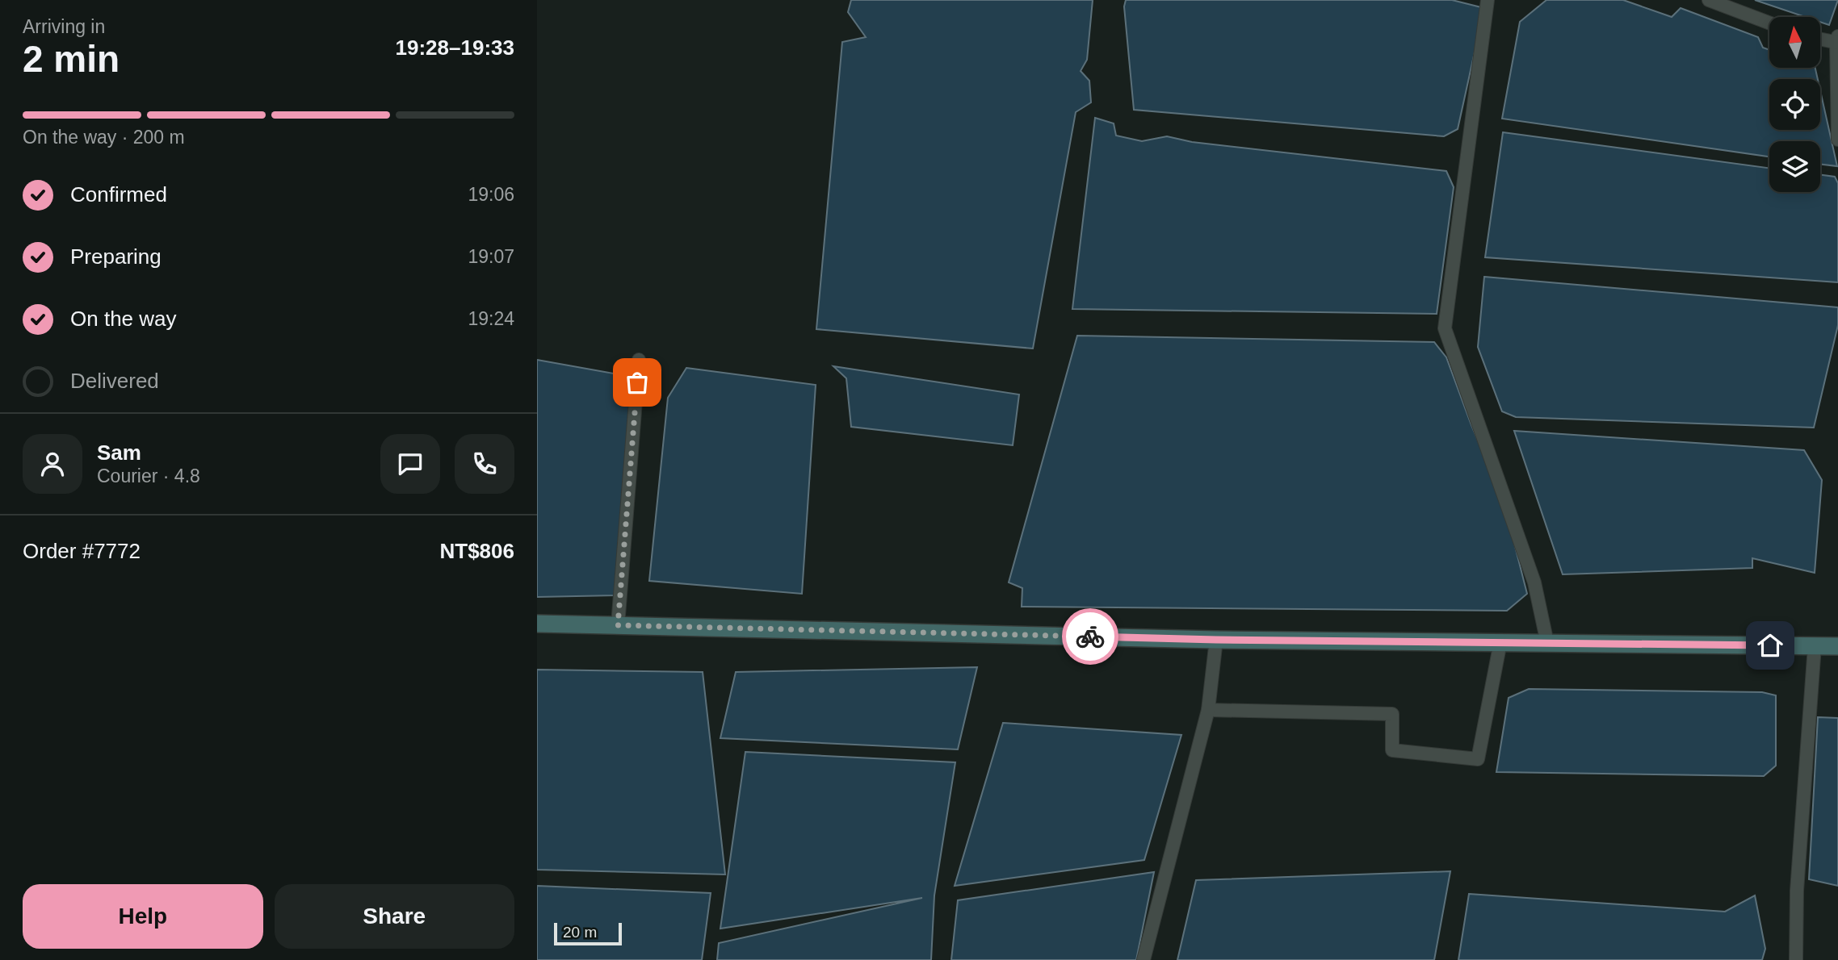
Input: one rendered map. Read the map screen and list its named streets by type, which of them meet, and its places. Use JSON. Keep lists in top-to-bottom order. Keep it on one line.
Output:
{"scale_bar":"20 m","north":"top","page":{"heading":["2 min","Arriving in","19:28–19:33"],"panel":["Sam","Courier · 4.8","Order #7772","NT$806"],"bar":"On the way · 200 m","list":[["Confirmed","19:06"],["Preparing","19:07"],["On the way","19:24"],"Delivered"],"buttons":["Help","Share"],"scale":"20 m"}}
